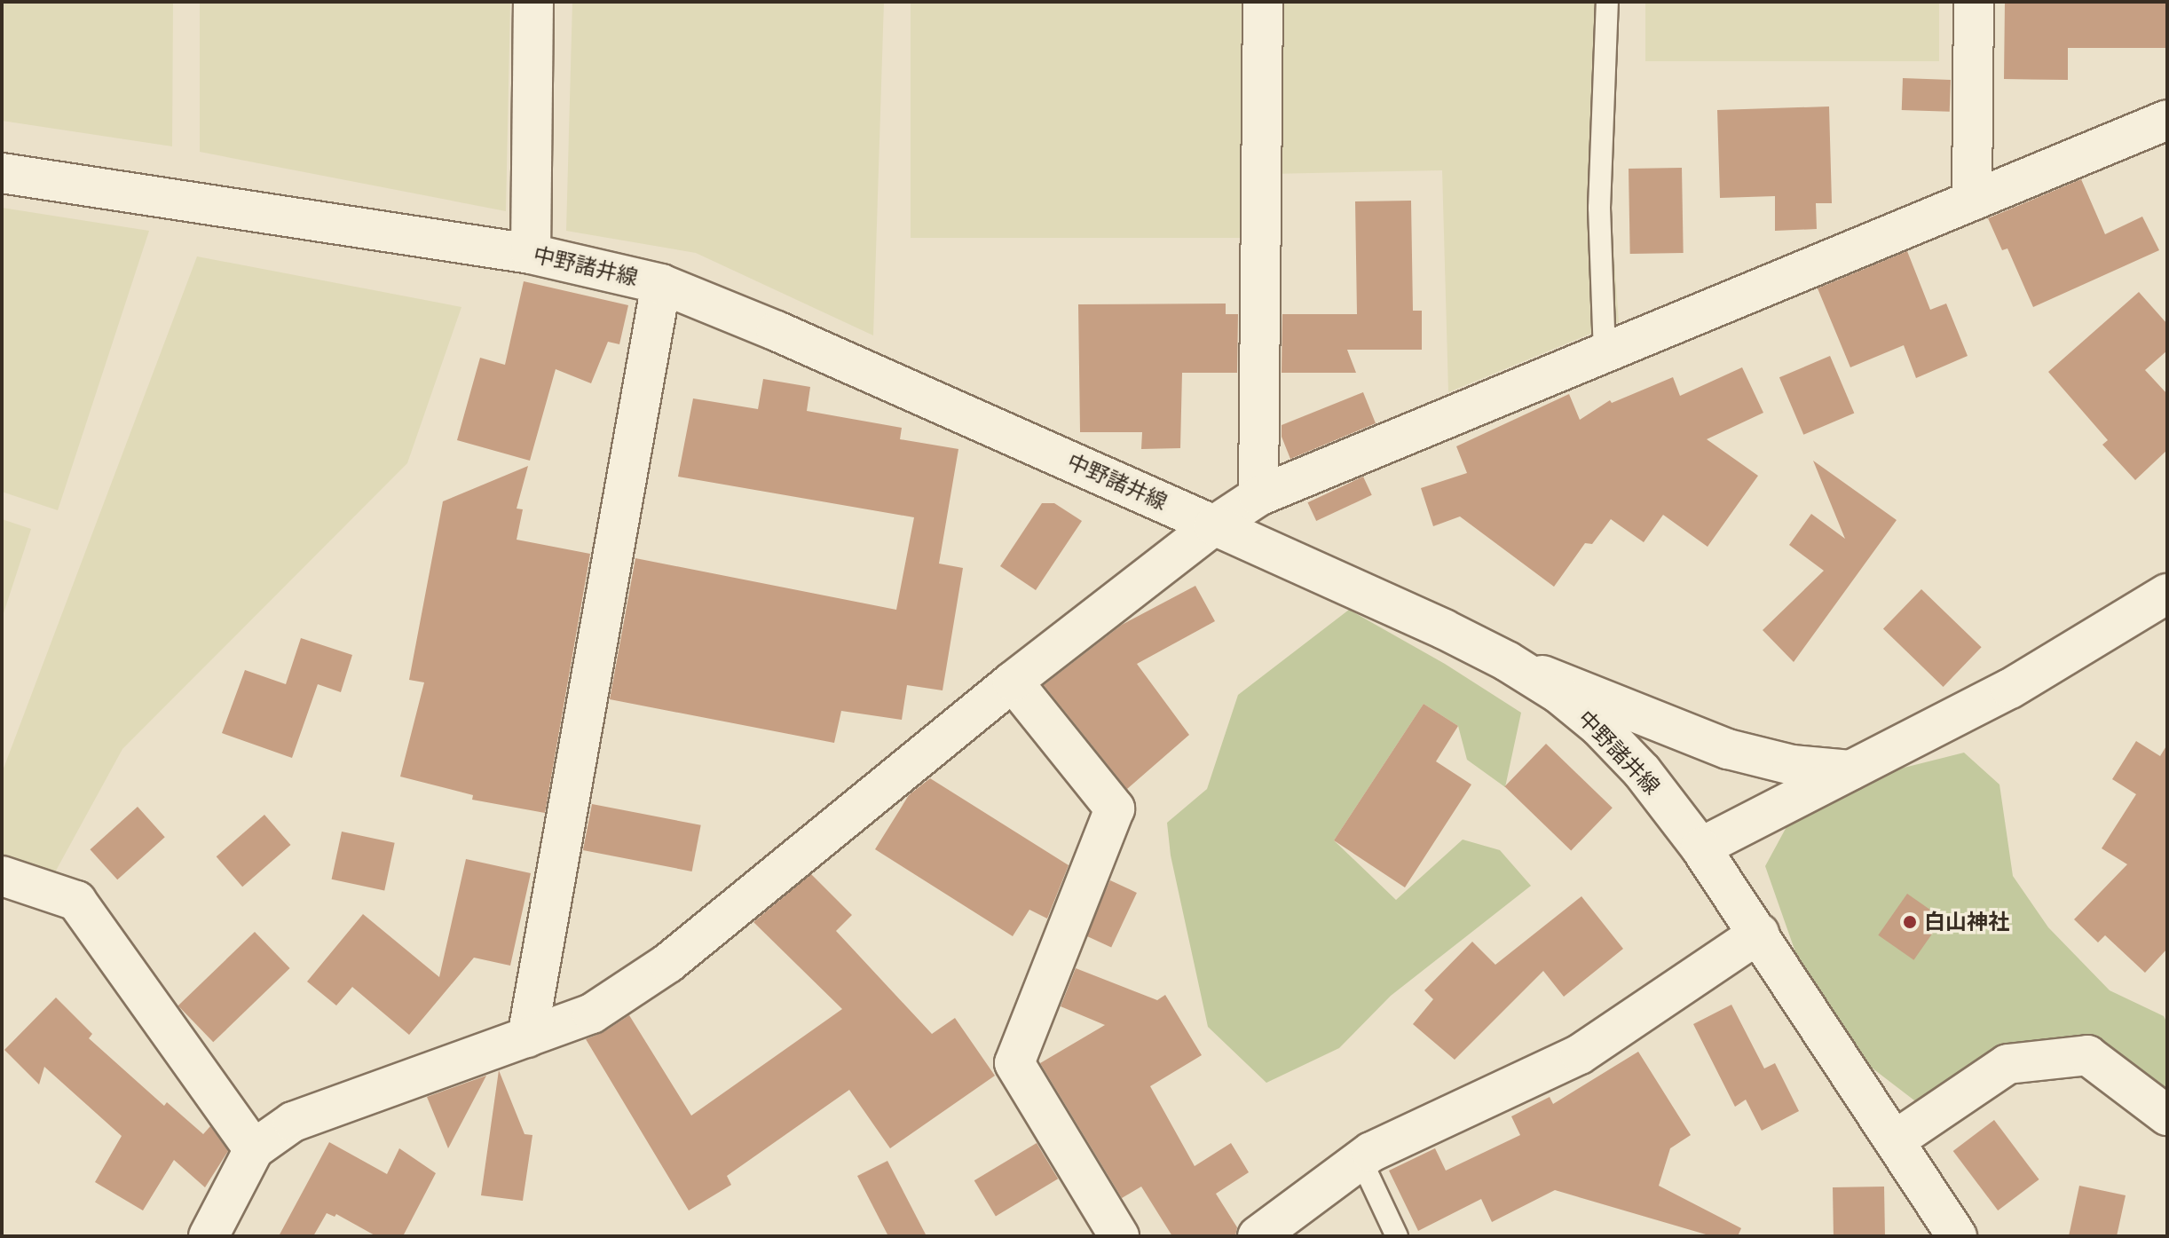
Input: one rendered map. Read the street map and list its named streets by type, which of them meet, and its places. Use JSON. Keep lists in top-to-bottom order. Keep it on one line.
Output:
{"streets":{"street":["中野諸井線"]},"places":["白山神社"]}
